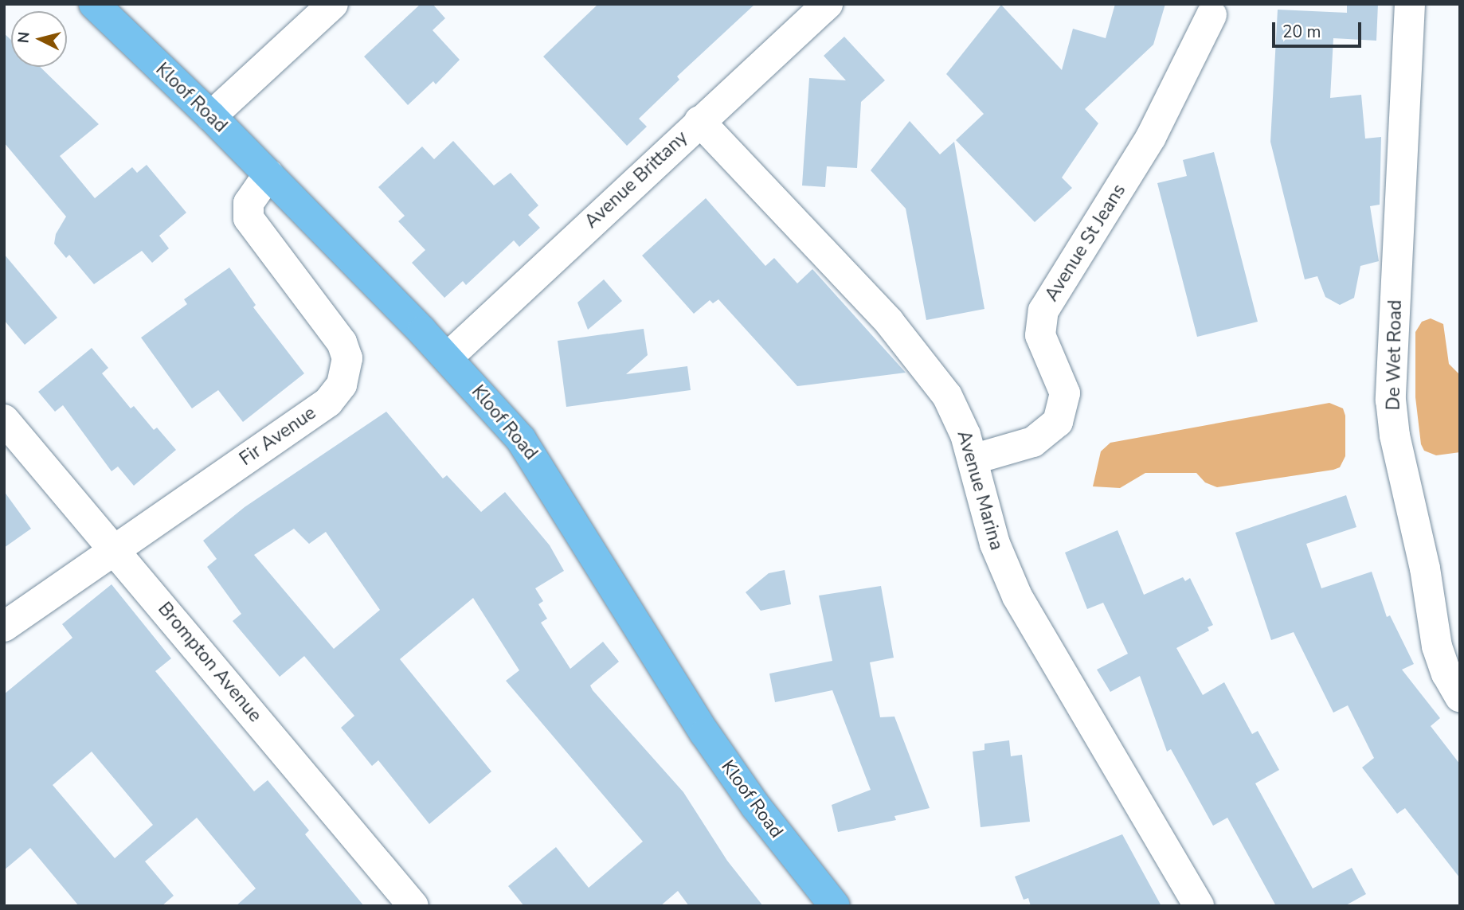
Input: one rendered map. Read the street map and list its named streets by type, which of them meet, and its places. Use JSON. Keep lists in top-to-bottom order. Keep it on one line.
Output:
{"streets":{"main road":["Kloof Road"],"street":["Avenue Brittany","Avenue St Jeans","De Wet Road","Fir Avenue","Avenue Marina","Brompton Avenue"]},"crossings":[["Kloof Road","Avenue Brittany"],["Kloof Road","Fir Avenue"],["Avenue Brittany","Avenue Marina"],["Avenue St Jeans","Avenue Marina"],["Fir Avenue","Brompton Avenue"]],"scale_bar":"20 m","north":"left"}
